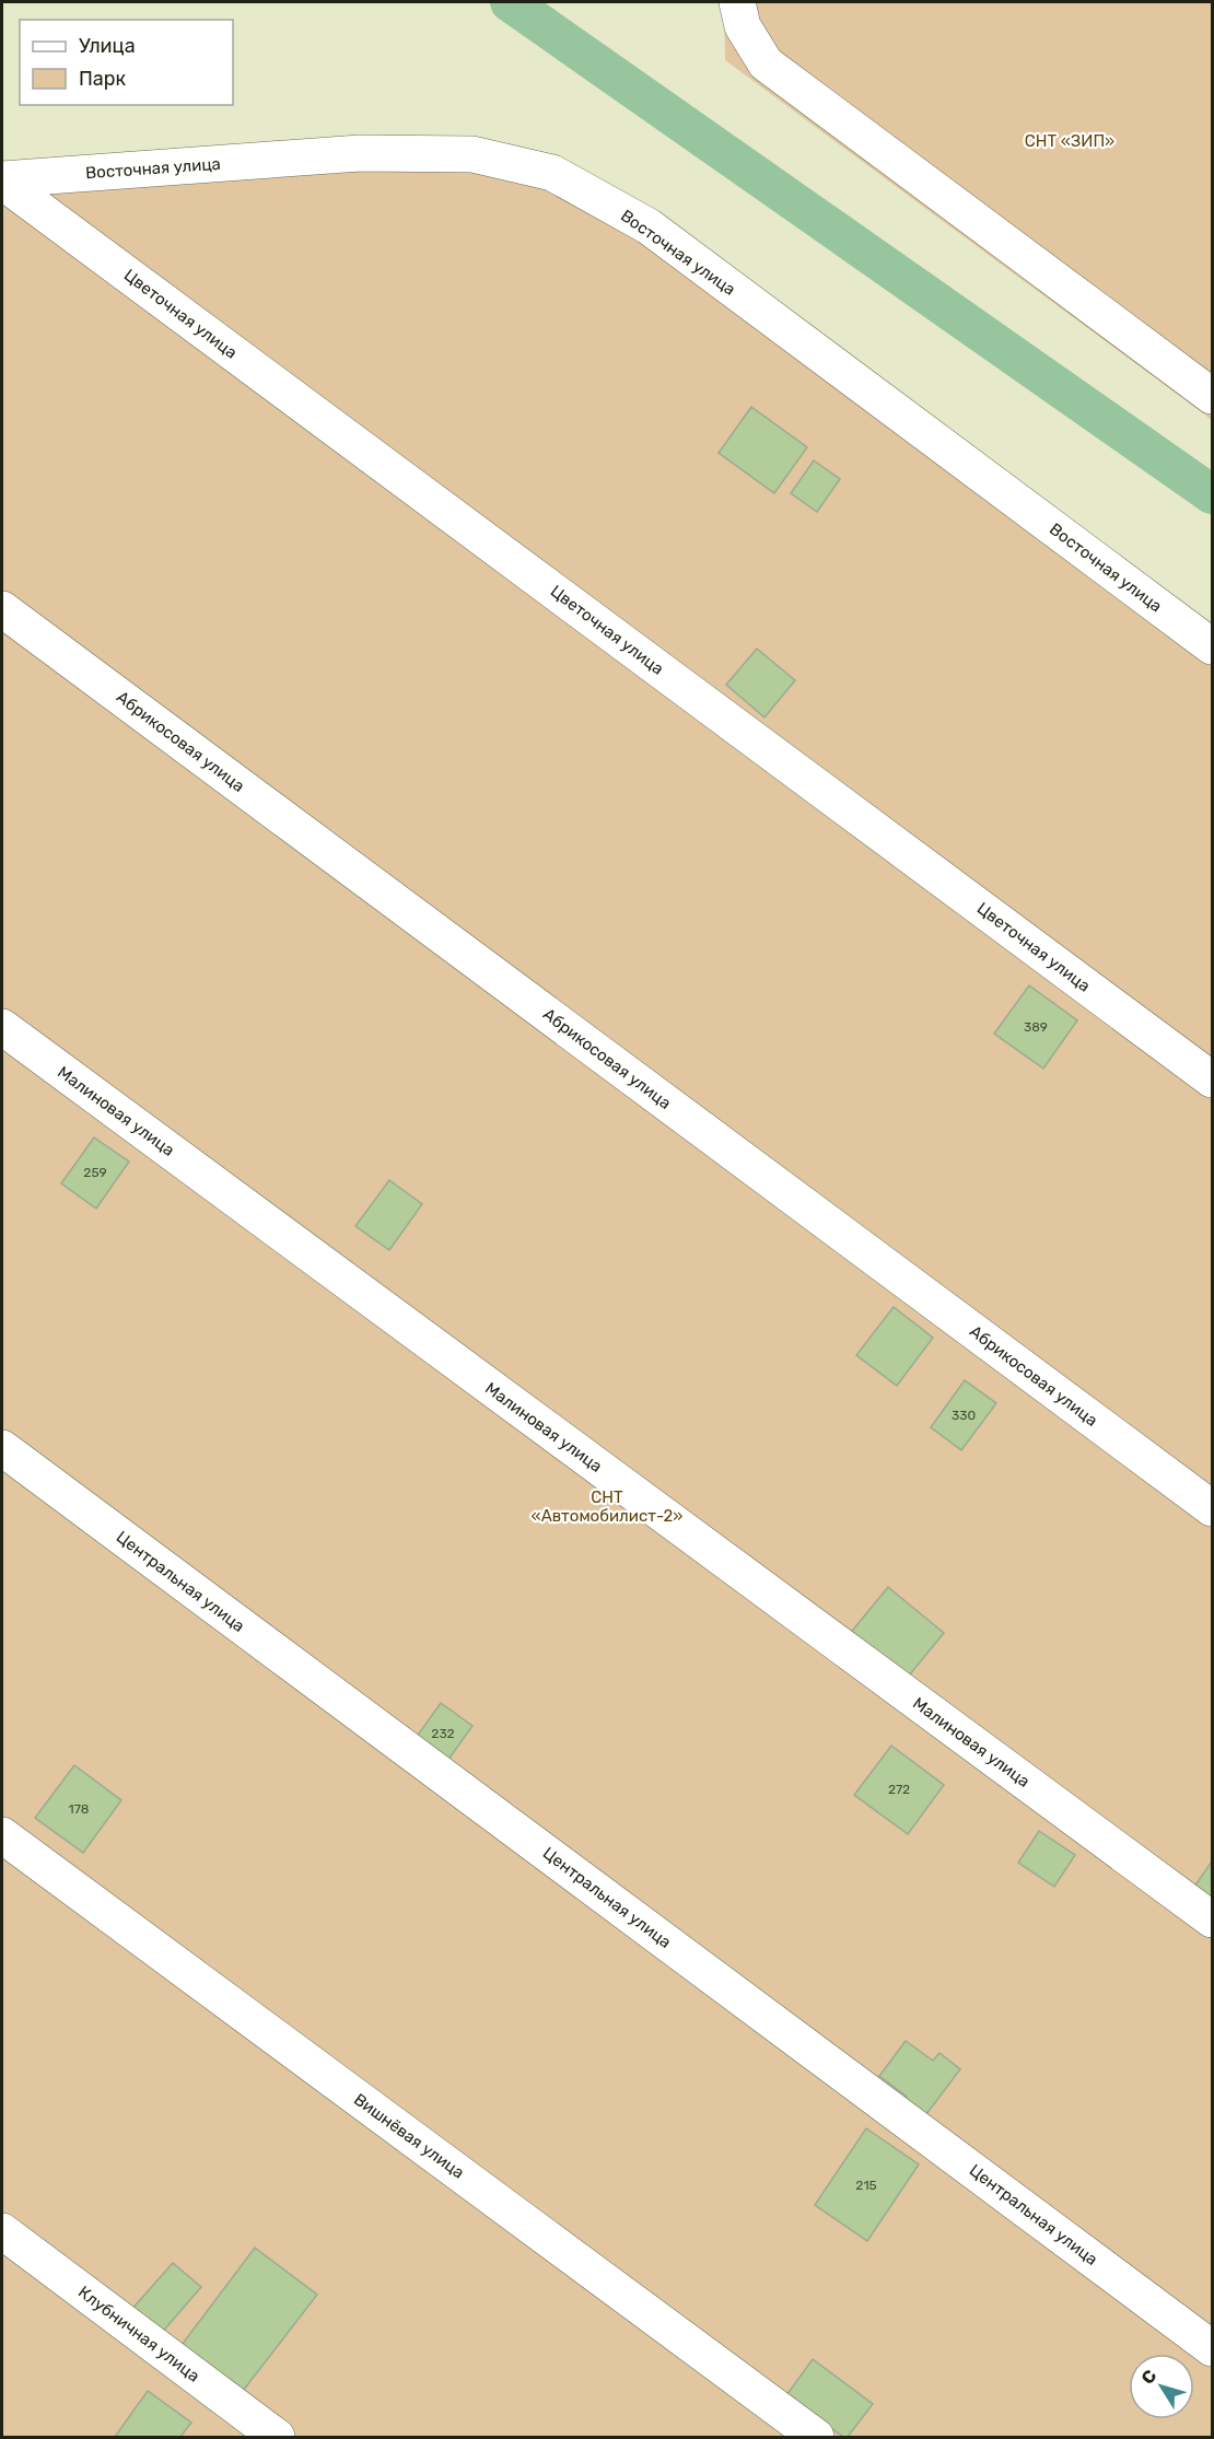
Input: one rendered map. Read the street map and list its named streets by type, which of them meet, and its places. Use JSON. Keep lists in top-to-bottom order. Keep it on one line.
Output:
{"streets":{"street":["Восточная улица","Цветочная улица","Абрикосовая улица","Малиновая улица","Центральная улица","Вишнёвая улица","Клубничная улица"]},"crossings":[["Восточная улица","Цветочная улица"]],"parks":["СНТ «ЗИП»","СНТ «Автомобилист-2»"],"house_numbers":["389","259","330","232","272","178","215"],"legend":["Улица","Парк"],"north":"top left"}
